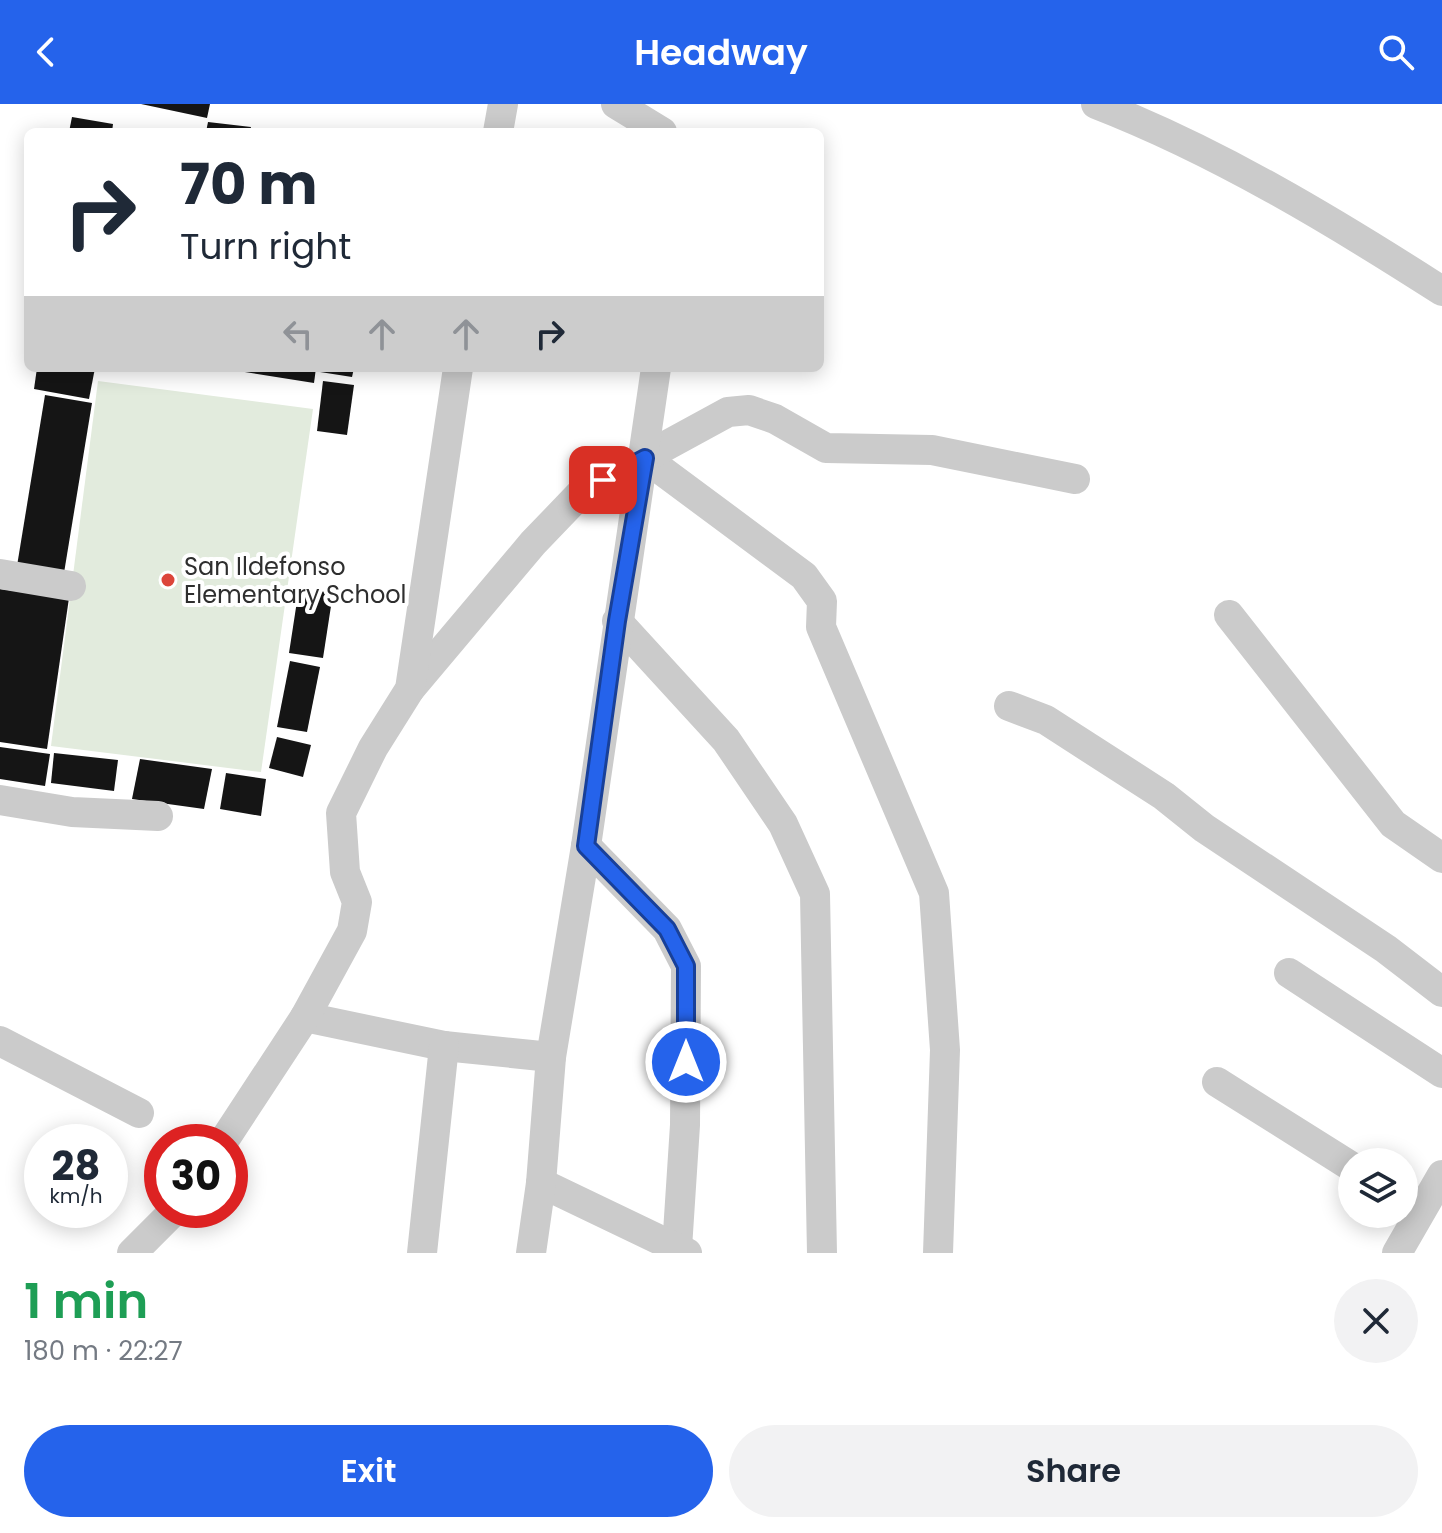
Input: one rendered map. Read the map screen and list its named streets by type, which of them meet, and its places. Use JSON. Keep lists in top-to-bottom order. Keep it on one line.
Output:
{"places":["San Ildefonso Elementary School"],"page":{"header":"Headway","turn":["70 m","Turn right"],"speed":"28 km/h","limit":"30","heading":["1 min","180 m · 22:27"],"buttons":["Exit","Share"]}}
